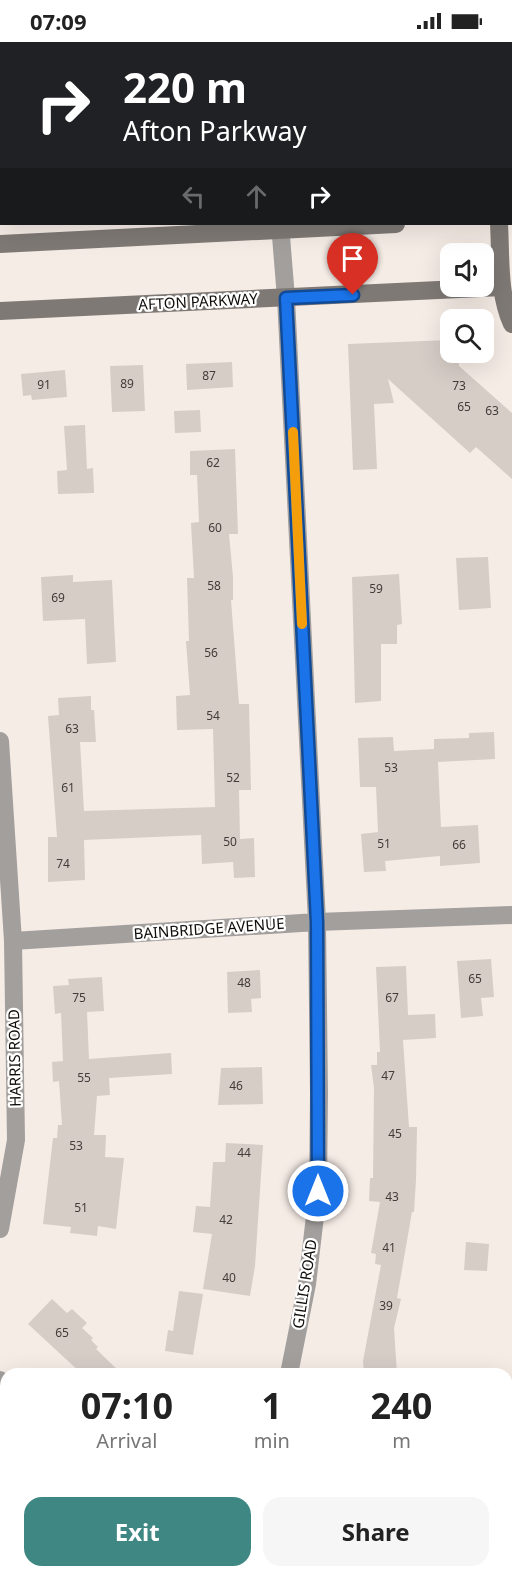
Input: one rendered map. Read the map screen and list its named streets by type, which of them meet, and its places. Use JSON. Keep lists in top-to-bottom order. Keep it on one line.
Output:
{"streets":{"street":["AFTON PARKWAY","BAINBRIDGE AVENUE","HARRIS ROAD","GILLIS ROAD"]},"crossings":[["AFTON PARKWAY","GILLIS ROAD"],["BAINBRIDGE AVENUE","HARRIS ROAD"],["BAINBRIDGE AVENUE","GILLIS ROAD"]],"house_numbers":["87","89","91","73","65","63","62","60","58","59","69","56","54","63","53","52","61","50","51","66","74","65","48","75","67","47","55","46","45","53","44","43","51","42","41","40","39","65"],"page":{"status":"07:09","turn":["220 m","Afton Parkway"],"eta":["07:10","Arrival","1","min","240","m"],"buttons":["Exit","Share"]}}
